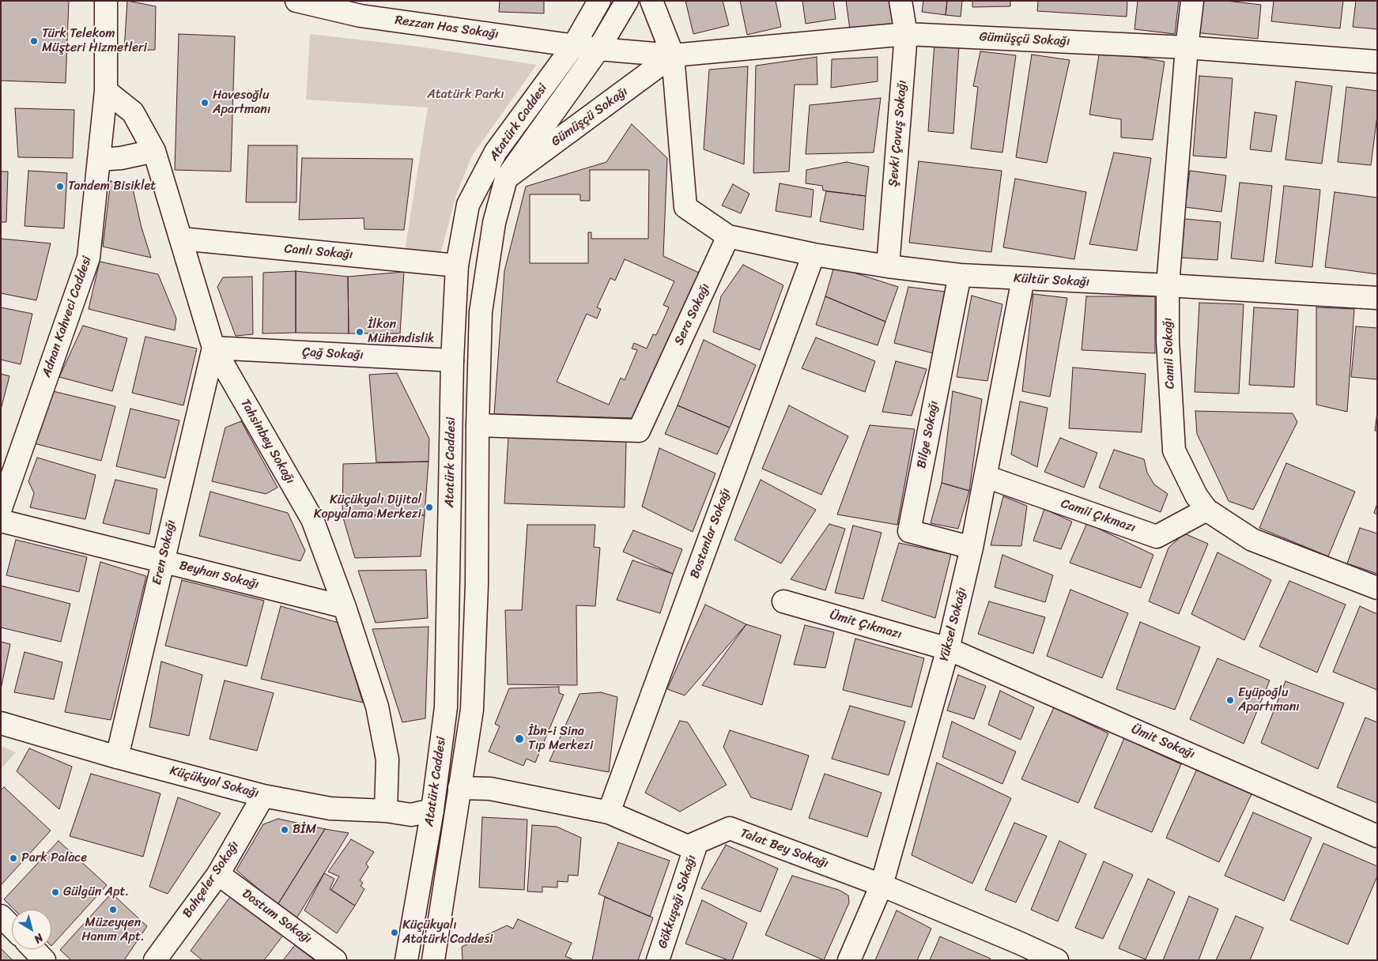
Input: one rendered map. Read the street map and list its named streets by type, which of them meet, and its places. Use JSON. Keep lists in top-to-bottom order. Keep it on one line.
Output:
{"streets":{"street":["Rezzan Has Sokağı","Gümüşçü Sokağı","Atatürk Caddesi","Şevki Çavuş Sokağı","Canlı Sokağı","Kültür Sokağı","Sera Sokağı","Adnan Kahveci Caddesi","Camii Sokağı","Çağ Sokağı","Bilge Sokağı","Tahsinbey Sokağı","Camii Çıkmazı","Bostanlar Sokağı","Eren Sokağı","Beyhan Sokağı","Yüksel Sokağı","Ümit Çıkmazı","Ümit Sokağı","Küçükyol Sokağı","Talat Bey Sokağı","Bahçeler Sokağı","Gökkuşağı Sokağı","Dostum Sokağı"]},"crossings":[["Rezzan Has Sokağı","Gümüşçü Sokağı"],["Rezzan Has Sokağı","Atatürk Caddesi"],["Gümüşçü Sokağı","Atatürk Caddesi"],["Gümüşçü Sokağı","Şevki Çavuş Sokağı"],["Gümüşçü Sokağı","Camii Sokağı"],["Atatürk Caddesi","Canlı Sokağı"],["Atatürk Caddesi","Sera Sokağı"],["Atatürk Caddesi","Çağ Sokağı"],["Atatürk Caddesi","Küçükyol Sokağı"],["Atatürk Caddesi","Talat Bey Sokağı"],["Şevki Çavuş Sokağı","Kültür Sokağı"],["Canlı Sokağı","Tahsinbey Sokağı"],["Kültür Sokağı","Sera Sokağı"],["Kültür Sokağı","Camii Sokağı"],["Kültür Sokağı","Bilge Sokağı"],["Kültür Sokağı","Bostanlar Sokağı"],["Kültür Sokağı","Yüksel Sokağı"],["Adnan Kahveci Caddesi","Tahsinbey Sokağı"],["Camii Sokağı","Camii Çıkmazı"],["Çağ Sokağı","Tahsinbey Sokağı"],["Çağ Sokağı","Eren Sokağı"],["Bilge Sokağı","Yüksel Sokağı"],["Tahsinbey Sokağı","Eren Sokağı"],["Tahsinbey Sokağı","Beyhan Sokağı"],["Tahsinbey Sokağı","Küçükyol Sokağı"],["Camii Çıkmazı","Yüksel Sokağı"],["Bostanlar Sokağı","Talat Bey Sokağı"],["Eren Sokağı","Beyhan Sokağı"],["Eren Sokağı","Küçükyol Sokağı"],["Yüksel Sokağı","Ümit Çıkmazı"],["Yüksel Sokağı","Ümit Sokağı"],["Yüksel Sokağı","Talat Bey Sokağı"],["Ümit Çıkmazı","Ümit Sokağı"],["Küçükyol Sokağı","Bahçeler Sokağı"],["Talat Bey Sokağı","Gökkuşağı Sokağı"],["Bahçeler Sokağı","Dostum Sokağı"]],"parks":["Atatürk Parkı"],"places":["Türk Telekom Müşteri Hizmetleri","Havesoğlu Apartmanı","Tandem Bisiklet","İlkon Mühendislik","Küçükyalı Dijital Kopyalama Merkezi","Eyüpoğlu Apartımanı","İbn-i Sina Tıp Merkezi","BİM","Park Palace","Gülgün Apt.","Müzeyyen Hanım Apt.","Küçükyalı Atatürk Caddesi"],"north":"bottom right"}
